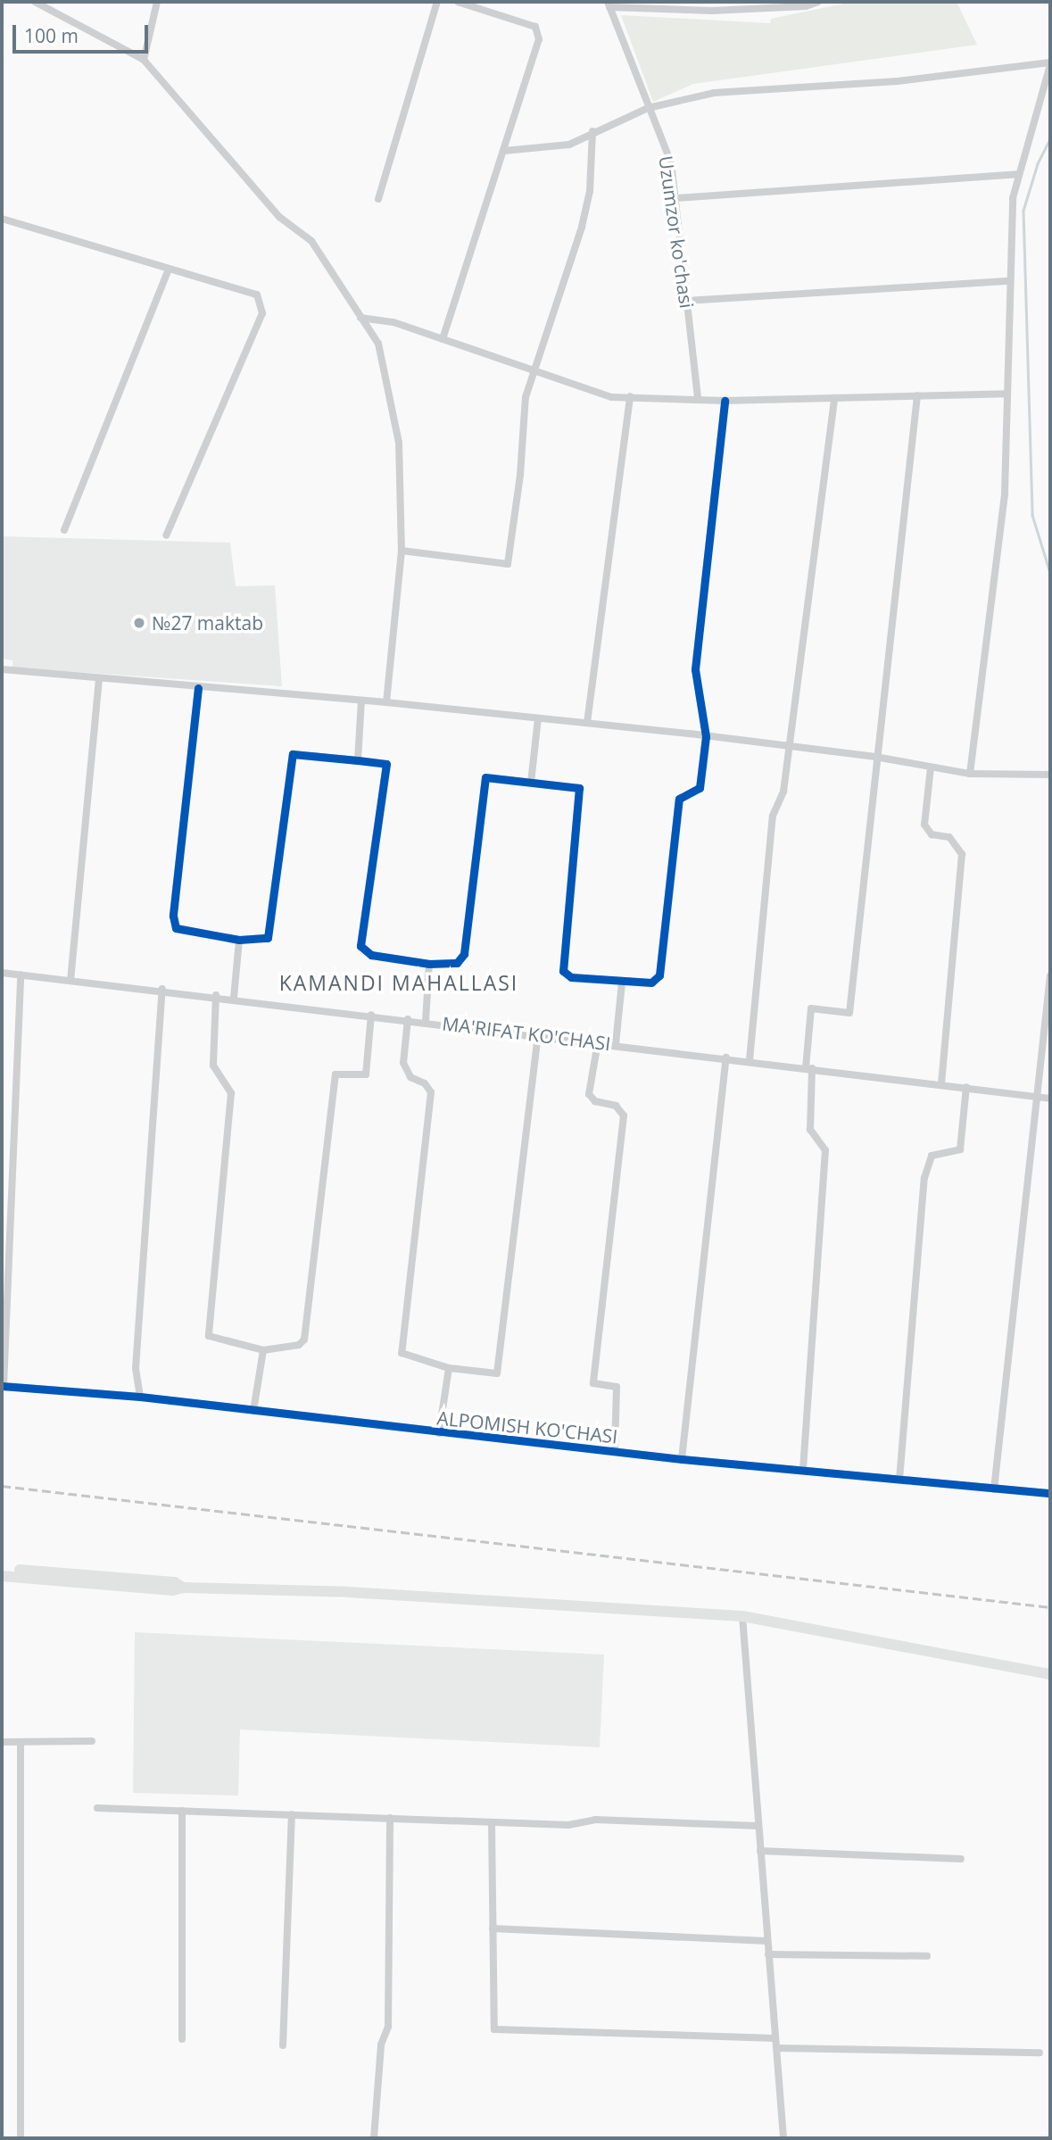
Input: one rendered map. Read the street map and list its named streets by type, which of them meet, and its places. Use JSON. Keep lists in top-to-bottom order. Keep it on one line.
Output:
{"streets":{"street":["Uzumzor ko'chasi","MA'RIFAT KO'CHASI","ALPOMISH KO'CHASI"]},"districts":["KAMANDI MAHALLASI"],"places":["№27 maktab"],"scale_bar":"100 m"}
